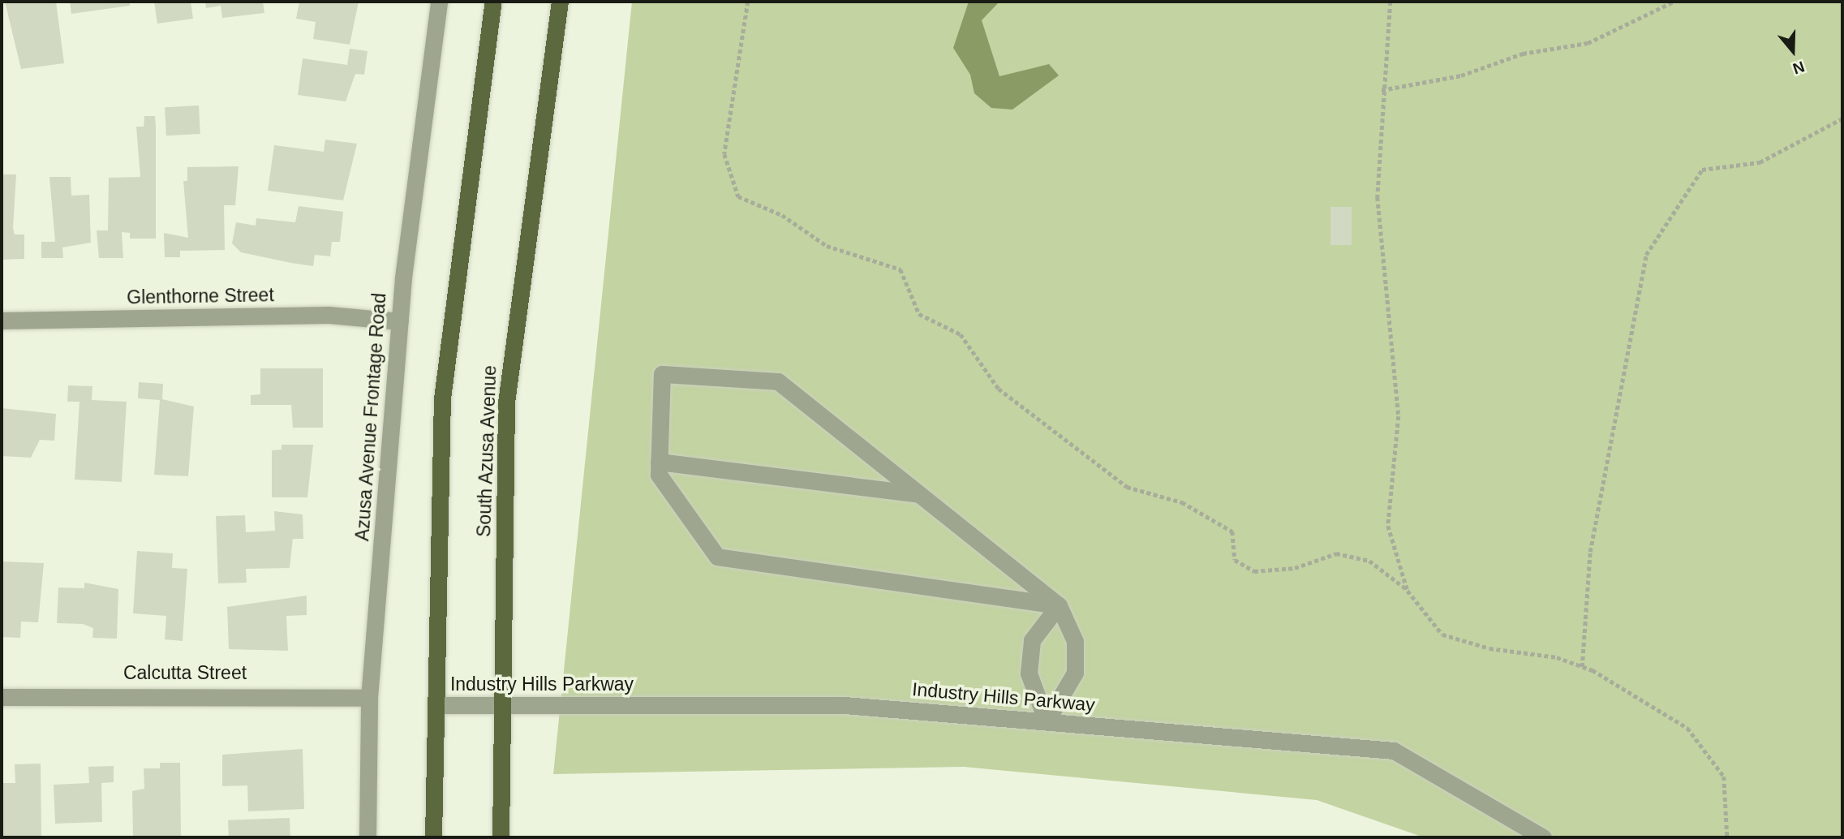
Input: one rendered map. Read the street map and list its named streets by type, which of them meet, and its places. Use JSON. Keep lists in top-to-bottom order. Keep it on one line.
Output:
{"streets":{"main road":["South Azusa Avenue"],"street":["Glenthorne Street","Azusa Avenue Frontage Road","Calcutta Street","Industry Hills Parkway"]},"crossings":[["Glenthorne Street","Azusa Avenue Frontage Road"],["Azusa Avenue Frontage Road","Calcutta Street"],["South Azusa Avenue","Industry Hills Parkway"]],"north":"bottom"}
